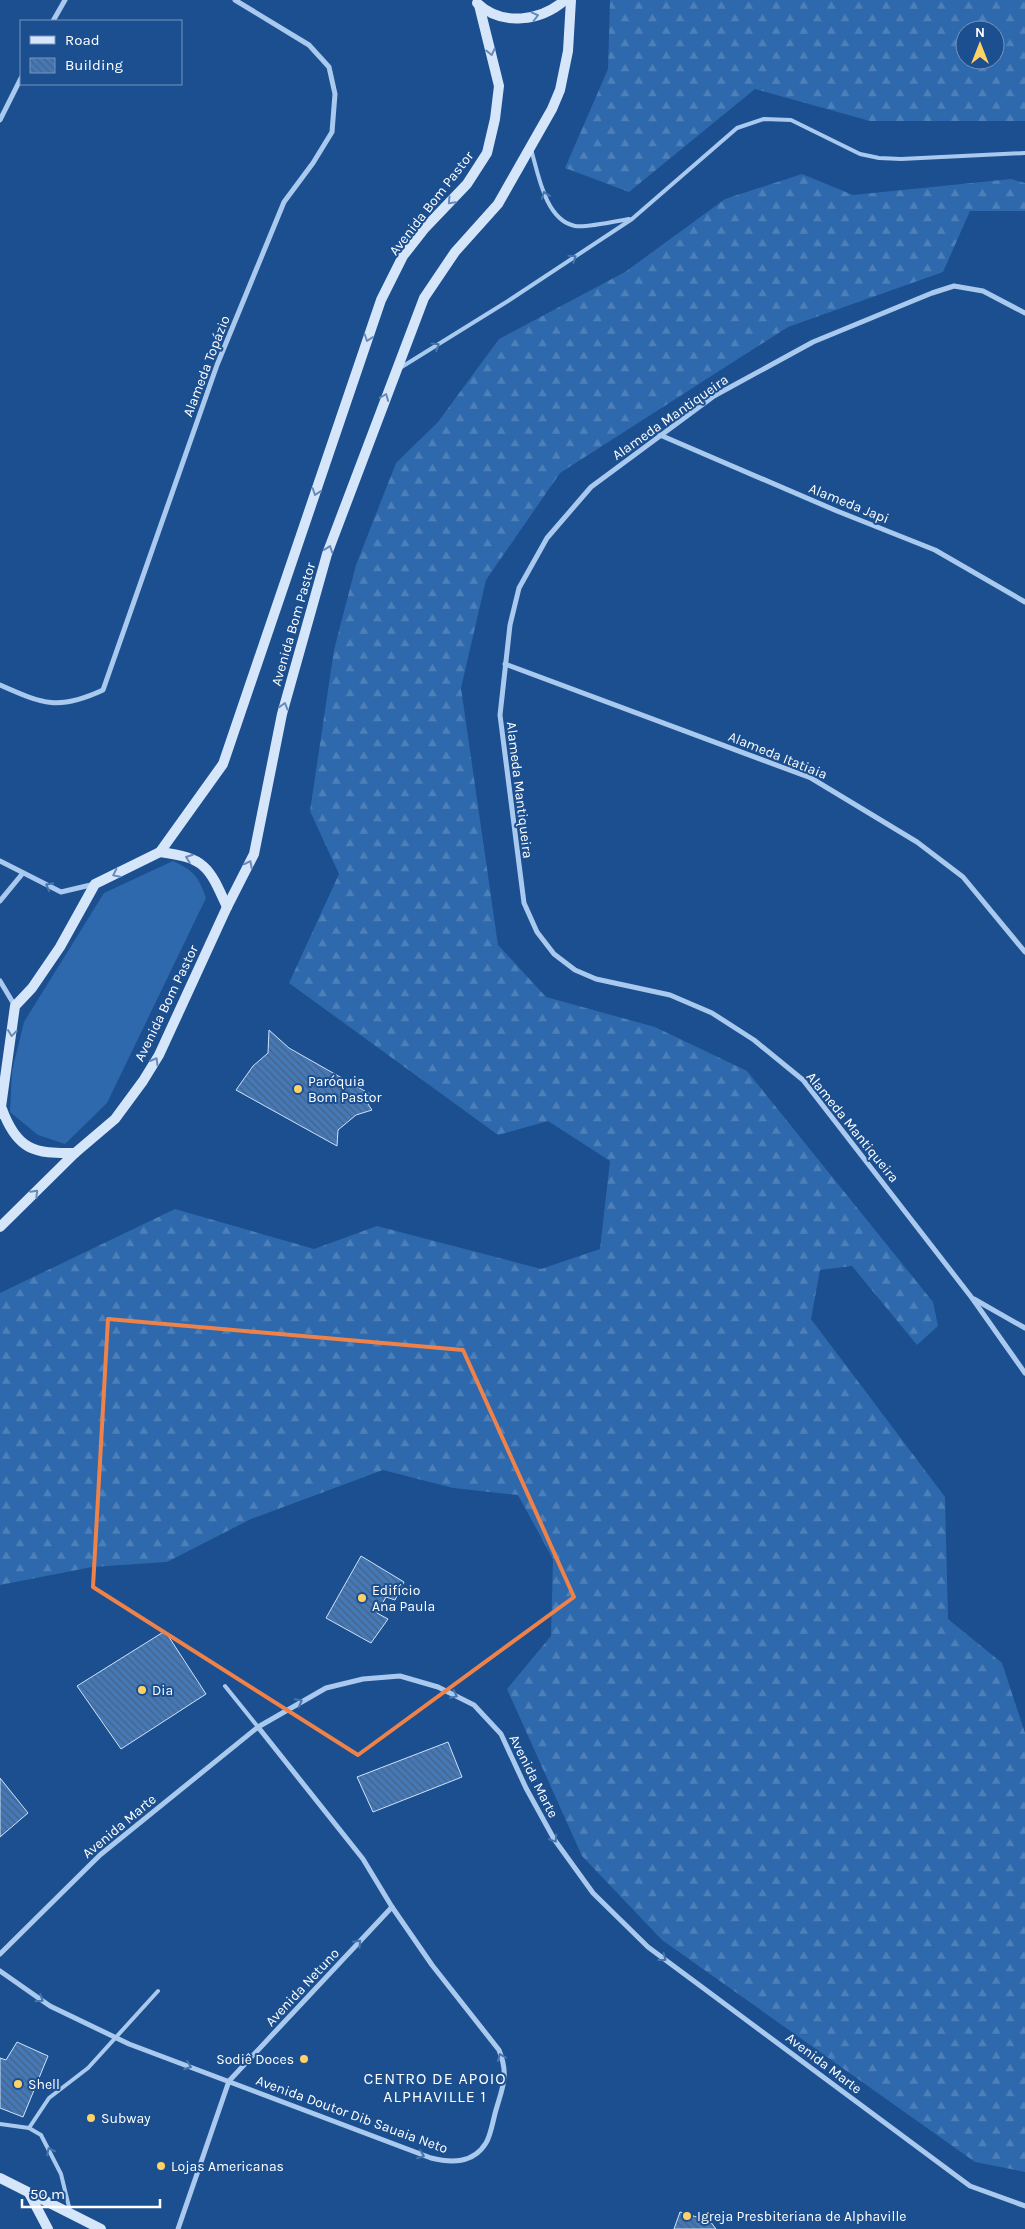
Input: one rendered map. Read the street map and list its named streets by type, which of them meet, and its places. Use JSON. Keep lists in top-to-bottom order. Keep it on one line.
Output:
{"streets":{"street":["Avenida Bom Pastor","Alameda Topázio","Alameda Mantiqueira","Alameda Japi","Alameda Itatiaia","Avenida Marte","Avenida Netuno","Avenida Doutor Dib Sauaia Neto"]},"crossings":[["Alameda Mantiqueira","Alameda Japi"],["Alameda Mantiqueira","Alameda Itatiaia"],["Avenida Marte","Avenida Doutor Dib Sauaia Neto"],["Avenida Netuno","Avenida Doutor Dib Sauaia Neto"]],"one_way":["Avenida Marte","Avenida Netuno"],"districts":["CENTRO DE APOIO ALPHAVILLE 1"],"places":["Paróquia Bom Pastor","Edifício Ana Paula","Dia","Sodiê Doces","Shell","Subway","Lojas Americanas","Igreja Presbiteriana de Alphaville"],"legend":["Road","Building"],"scale_bar":"50 m","north":"top"}
